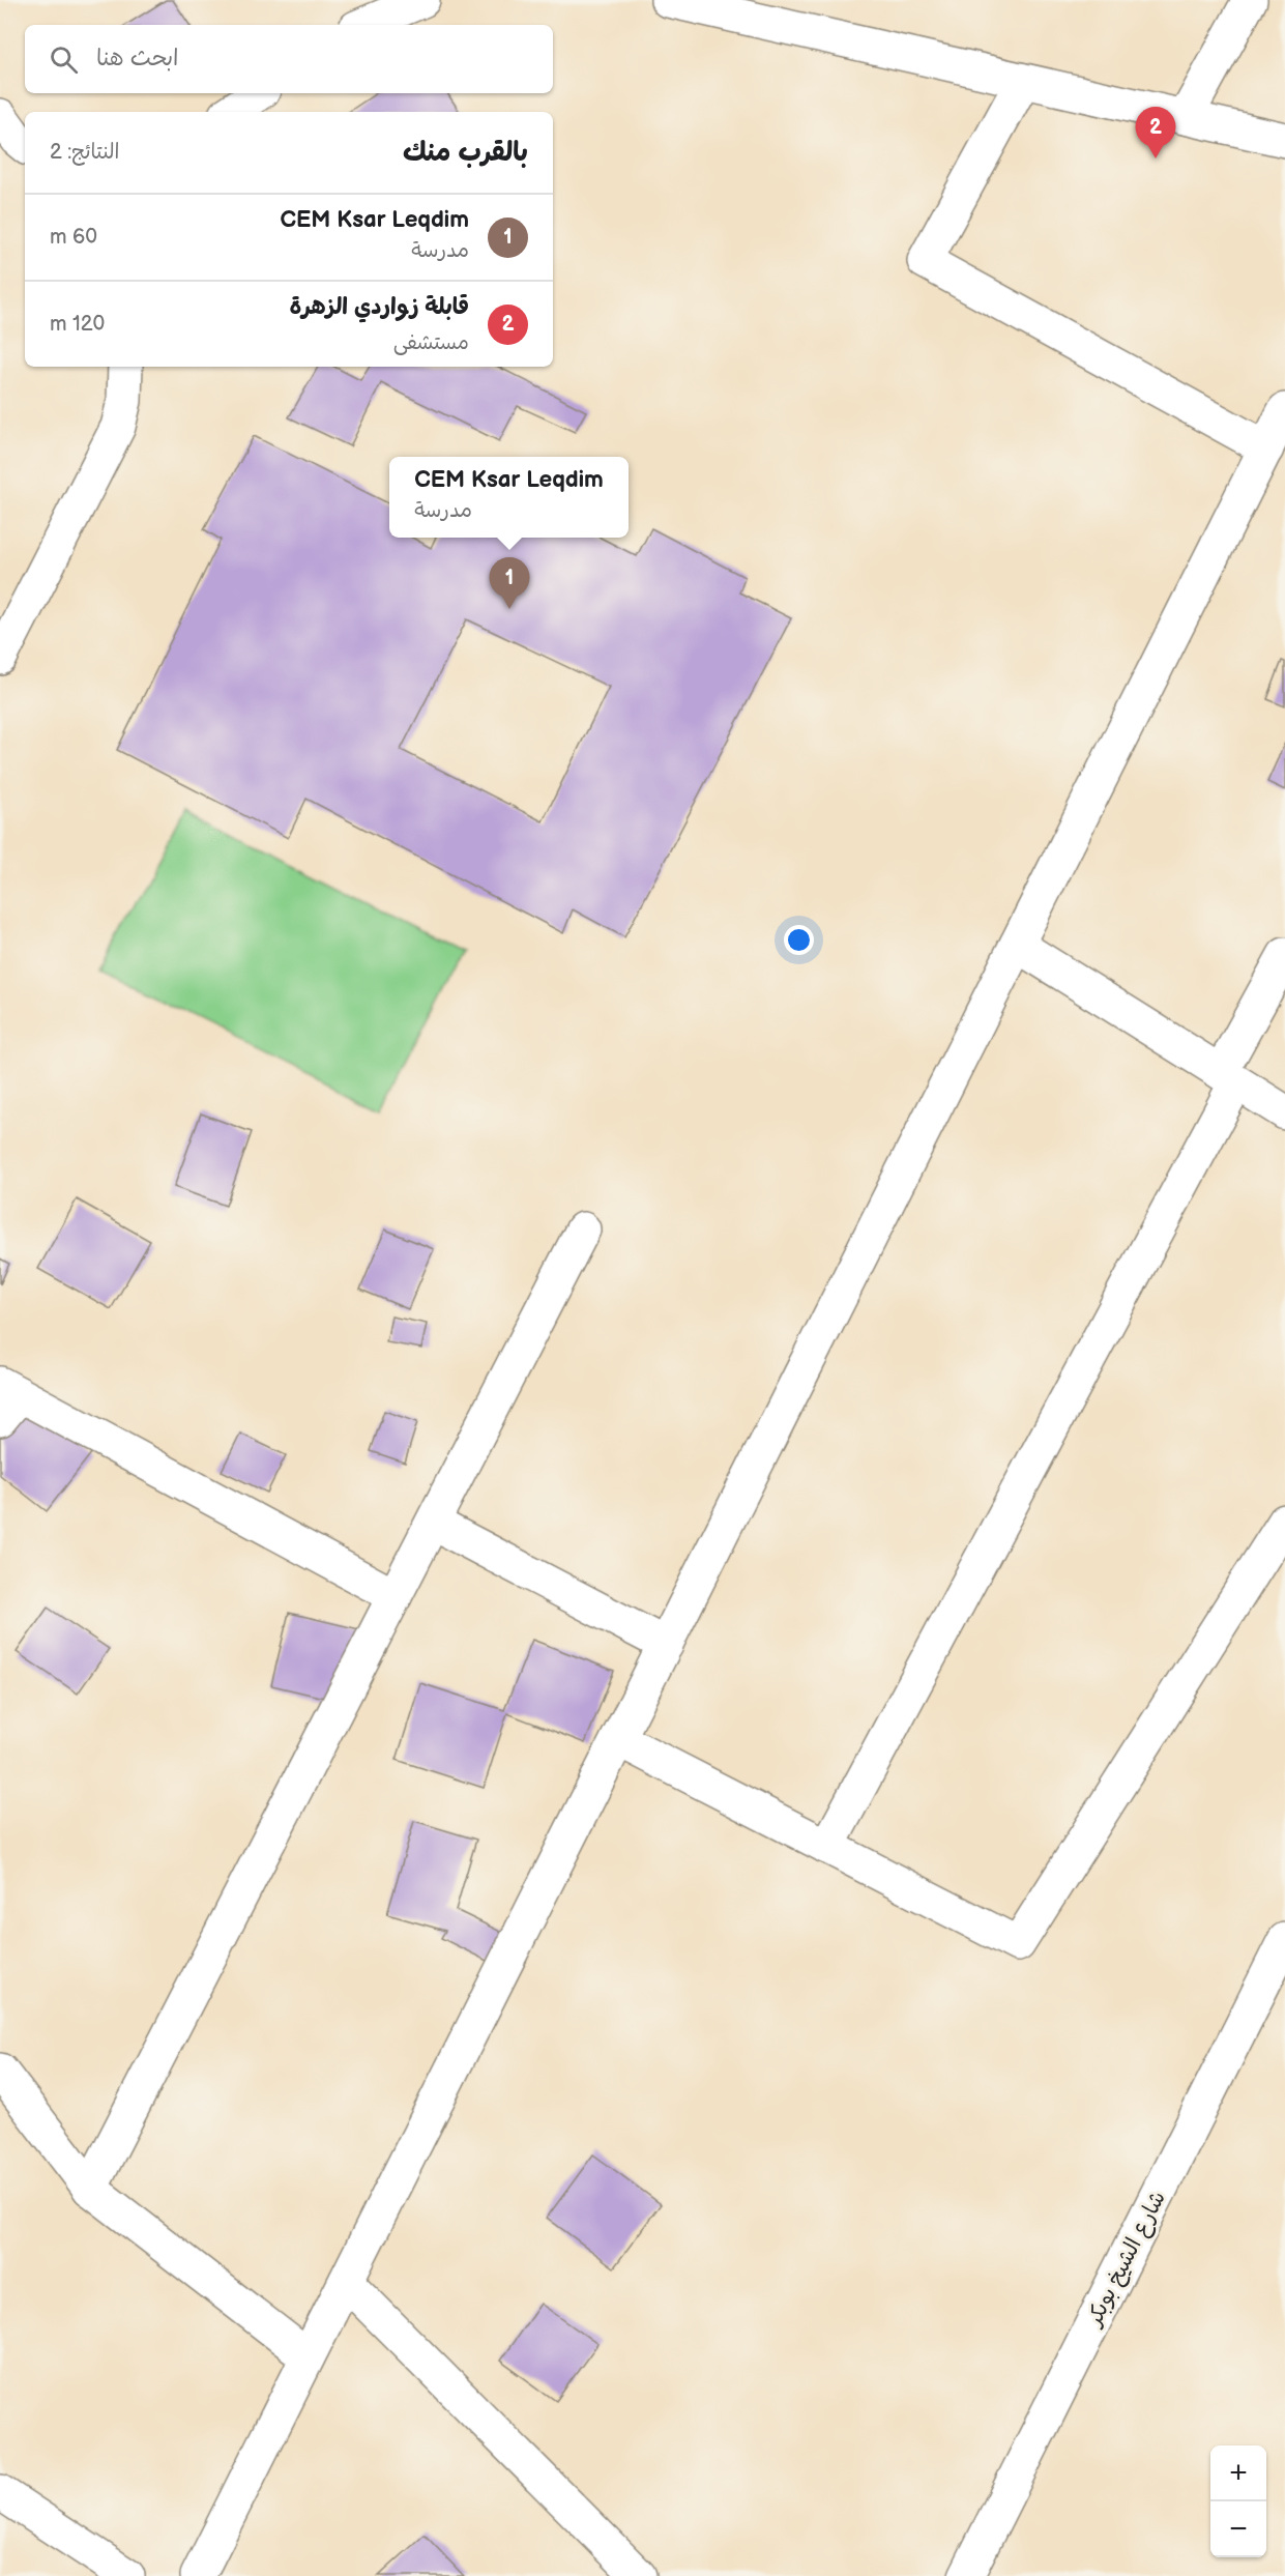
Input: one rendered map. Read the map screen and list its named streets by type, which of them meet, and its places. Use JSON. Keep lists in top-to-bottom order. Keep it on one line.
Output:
{"streets":{"street":["شارع الشيخ بوبكر"]},"page":{"search":"ابحث هنا","pins":["2","1"],"heading":["بالقرب منك","النتائج: 2"],"list":[{"mark":"1","name":"CEM Ksar Leqdim","note":"مدرسة","value":"60 m"},{"mark":"2","name":"قابلة زواردي الزهرة","note":"مستشفى","value":"120 m"}],"popup":["CEM Ksar Leqdim","مدرسة"],"map_buttons":["+","−"]}}
